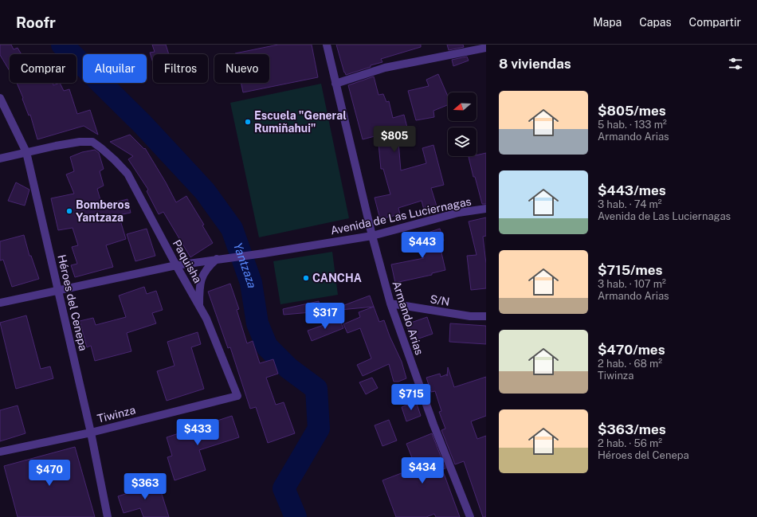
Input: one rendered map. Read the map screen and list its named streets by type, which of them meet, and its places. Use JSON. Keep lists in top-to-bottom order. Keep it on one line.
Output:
{"streets":{"street":["Avenida de Las Luciernagas","Paquisha","S/N","Héroes del Cenepa","Armando Arias","Tiwinza"]},"crossings":[["Avenida de Las Luciernagas","Armando Arias"],["Paquisha","Héroes del Cenepa"],["Paquisha","Tiwinza"],["S/N","Armando Arias"],["Héroes del Cenepa","Tiwinza"]],"water":["Yantzaza"],"places":["Escuela \"General Rumiñahui\"","Bomberos Yantzaza","CANCHA"],"north":"left","page":{"header":"Roofr","nav":["Mapa","Capas","Compartir"],"heading":"8 viviendas","chip":["Comprar","Alquilar","Filtros","Nuevo"],"list":[{"name":"$805/mes","note":"5 hab. · 133 m² · Armando Arias"},{"name":"$443/mes","note":"3 hab. · 74 m² · Avenida de Las Luciernagas"},{"name":"$715/mes","note":"3 hab. · 107 m² · Armando Arias"},{"name":"$470/mes","note":"2 hab. · 68 m² · Tiwinza"},{"name":"$363/mes","note":"2 hab. · 56 m² · Héroes del Cenepa"}],"price":["$805","$443","$317","$715","$433","$434","$470","$363"]}}
